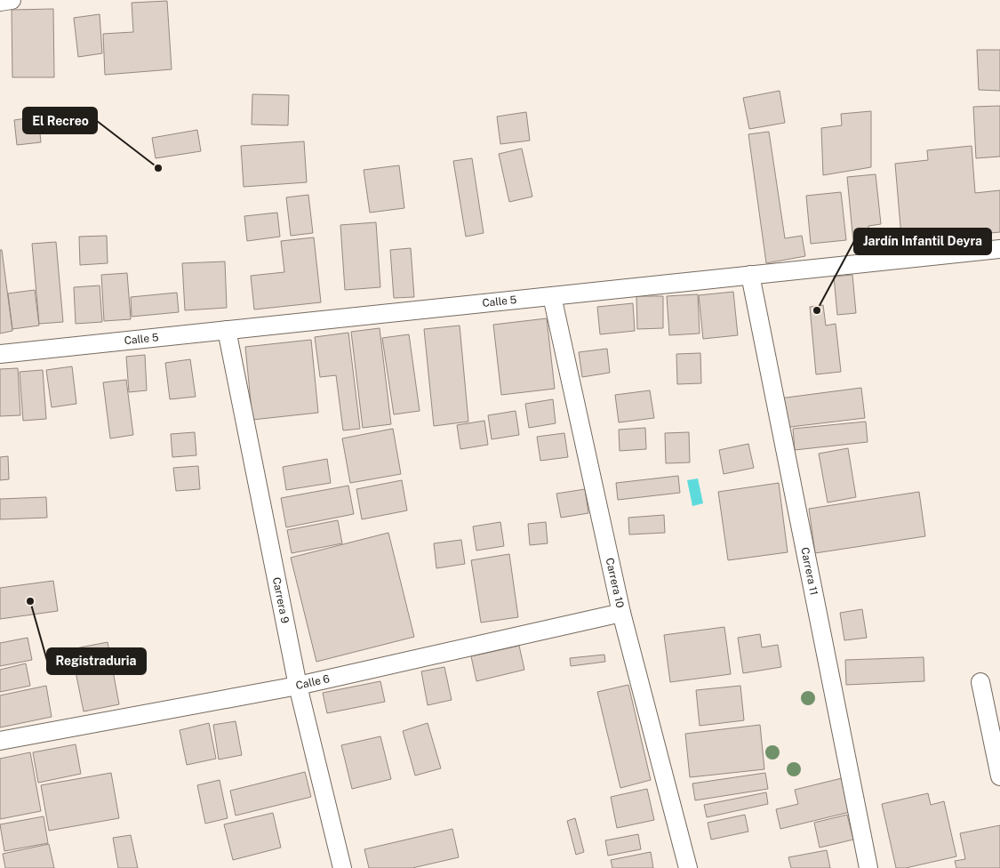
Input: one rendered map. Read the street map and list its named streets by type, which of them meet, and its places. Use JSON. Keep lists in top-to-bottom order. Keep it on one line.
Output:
{"streets":{"street":["Calle 5","Carrera 11","Carrera 10","Carrera 9","Calle 6"]},"crossings":[["Calle 5","Carrera 11"],["Calle 5","Carrera 10"],["Calle 5","Carrera 9"],["Carrera 10","Calle 6"],["Carrera 9","Calle 6"]],"places":["El Recreo","Jardín Infantil Deyra","Registraduria"]}
